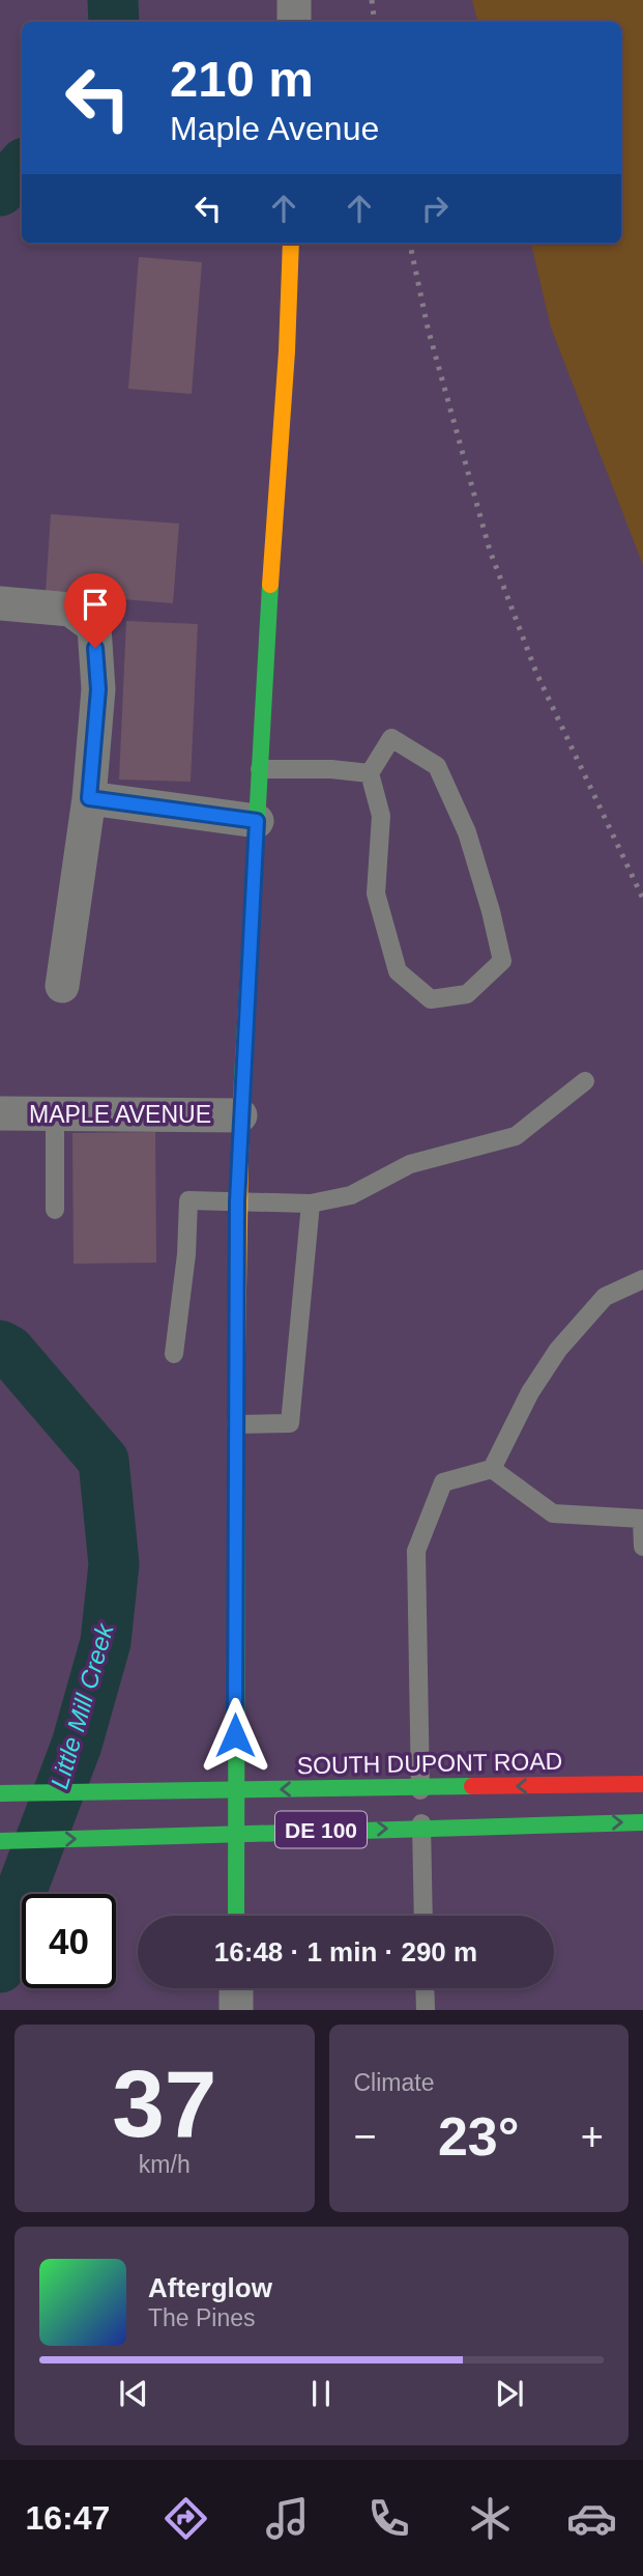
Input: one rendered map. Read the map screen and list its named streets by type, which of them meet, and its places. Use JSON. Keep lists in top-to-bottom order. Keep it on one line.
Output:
{"streets":{"street":["MAPLE AVENUE","SOUTH DUPONT ROAD","DE 100"]},"water":["Little Mill Creek"],"page":{"turn":["210 m","Maple Avenue"],"limit":"40","trip":"16:48 · 1 min · 290 m","tile":[["37","km/h"],"Climate"],"heat":["−","23°","+"],"song":["Afterglow","The Pines"],"tabs":"16:47"}}
